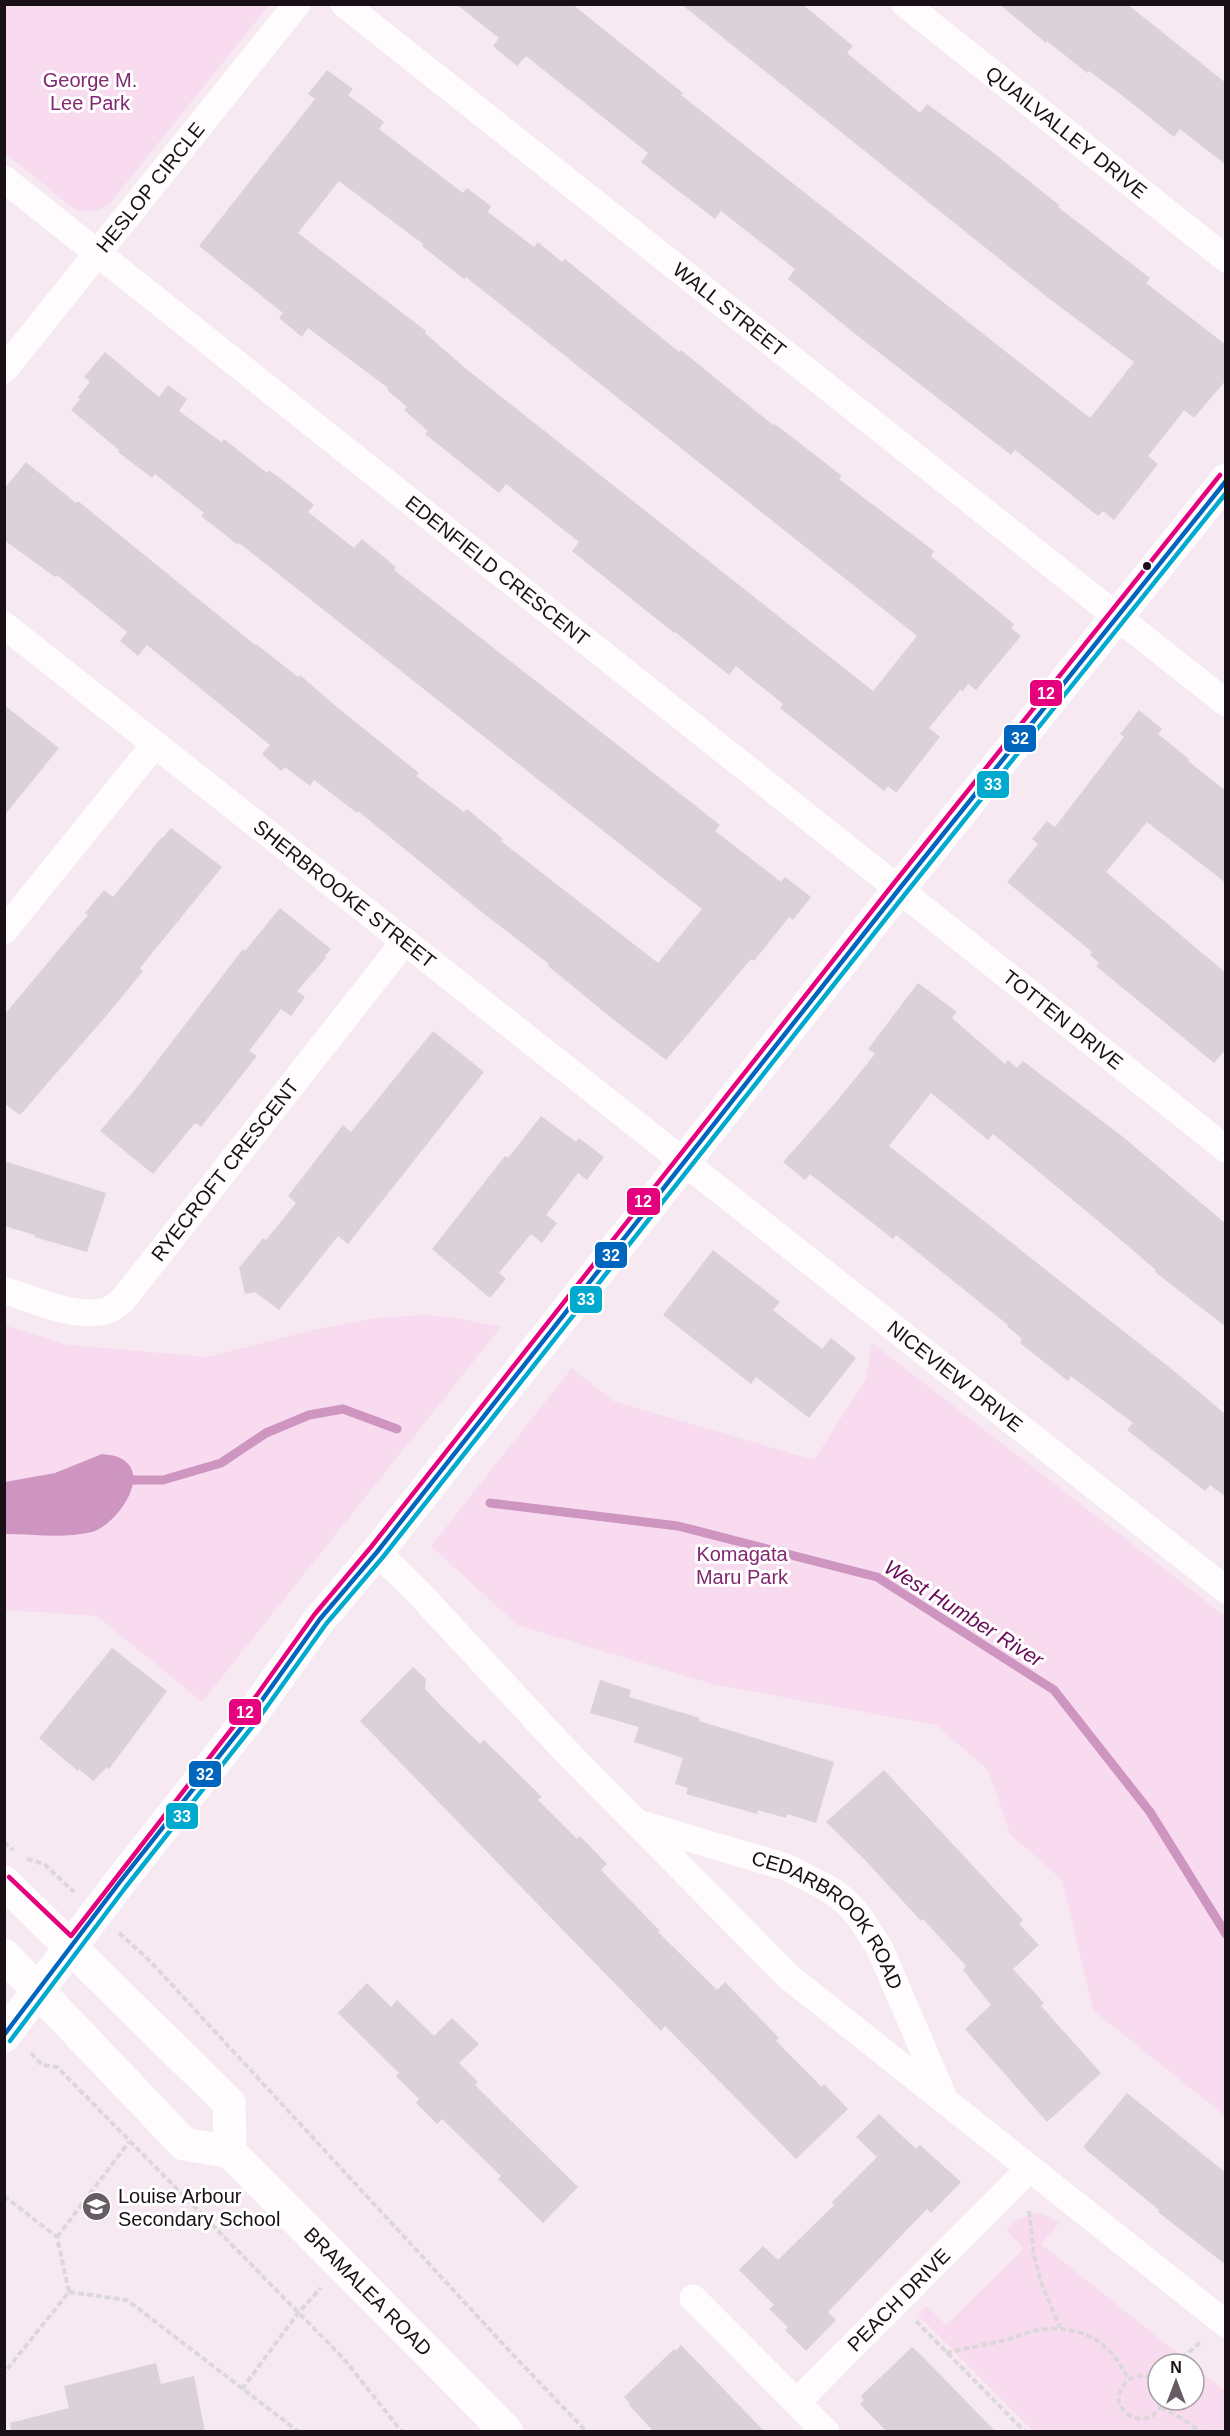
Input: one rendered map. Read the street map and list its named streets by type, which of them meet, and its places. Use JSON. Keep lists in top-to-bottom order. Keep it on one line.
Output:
{"streets":{"street":["QUAILVALLEY DRIVE","HESLOP CIRCLE","WALL STREET","EDENFIELD CRESCENT","SHERBROOKE STREET","TOTTEN DRIVE","RYECROFT CRESCENT","NICEVIEW DRIVE","CEDARBROOK ROAD","BRAMALEA ROAD","PEACH DRIVE"]},"crossings":[["HESLOP CIRCLE","EDENFIELD CRESCENT"],["EDENFIELD CRESCENT","TOTTEN DRIVE"],["SHERBROOKE STREET","RYECROFT CRESCENT"],["SHERBROOKE STREET","NICEVIEW DRIVE"],["CEDARBROOK ROAD","PEACH DRIVE"]],"water":["West Humber River"],"parks":["George M. Lee Park","Komagata Maru Park"],"places":{"school or university":["Louise Arbour Secondary School"]},"lines":["transit line 12","transit line 32","transit line 33"],"north":"top"}
